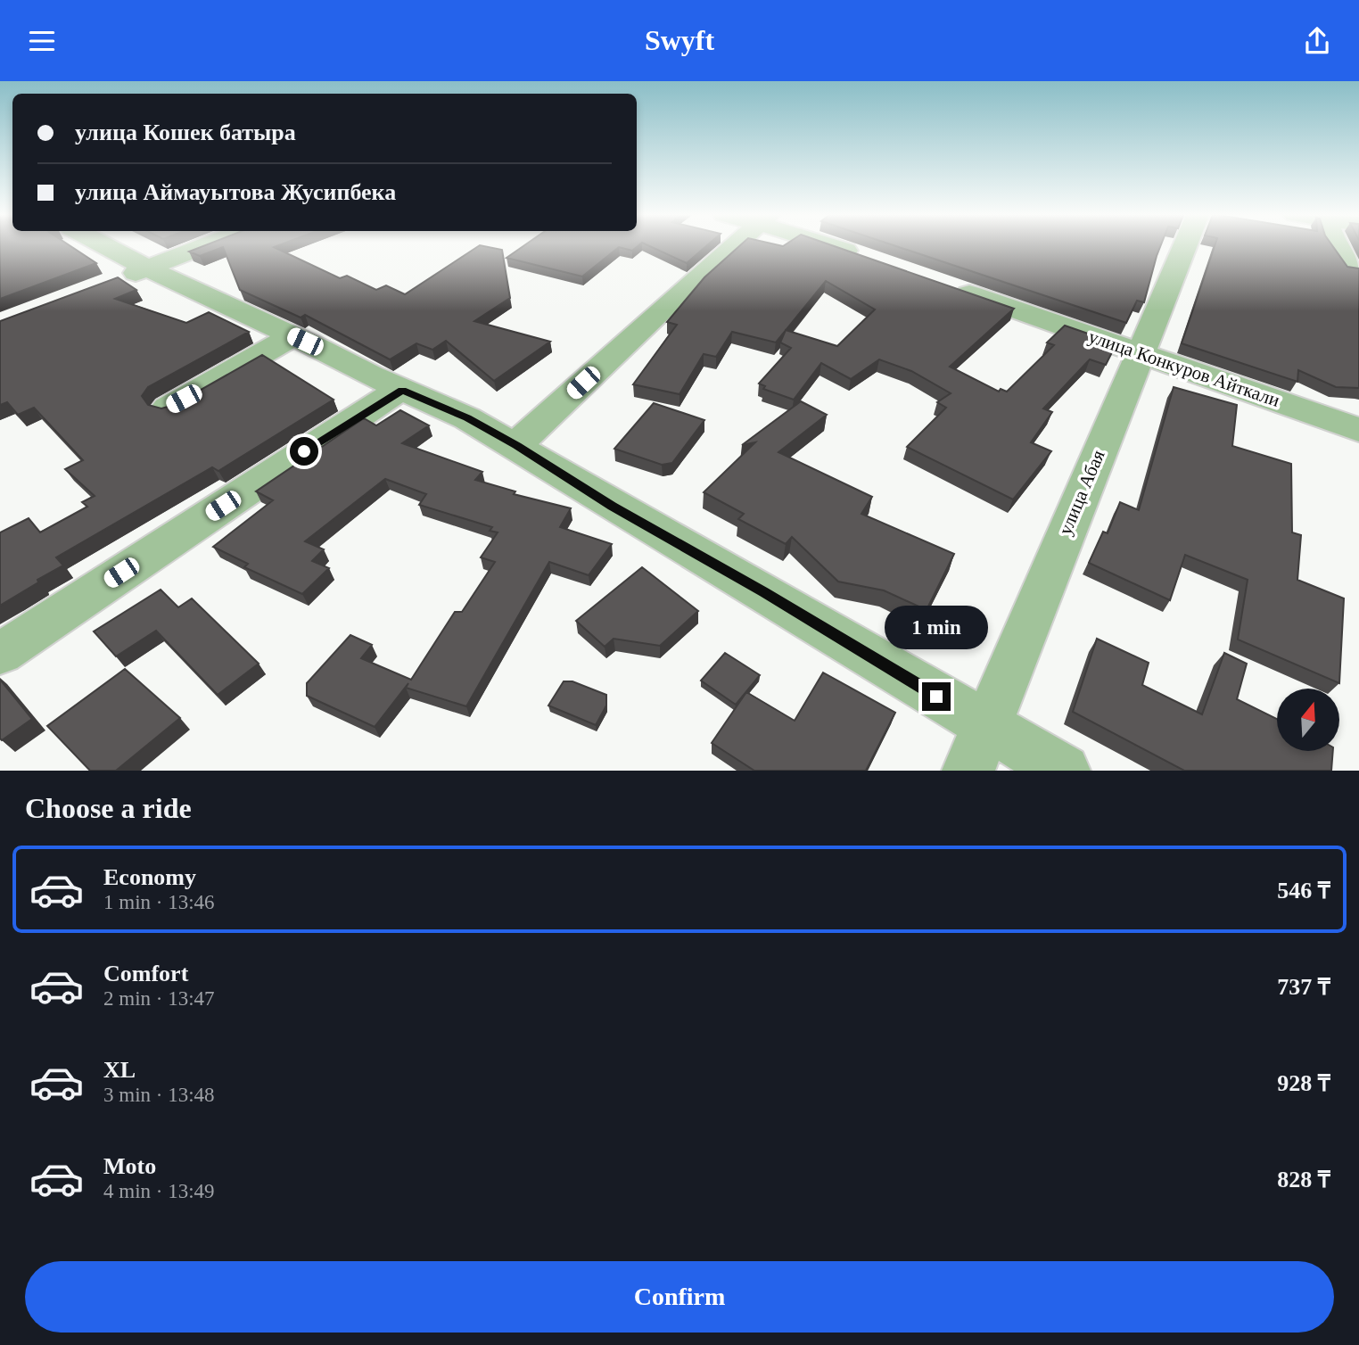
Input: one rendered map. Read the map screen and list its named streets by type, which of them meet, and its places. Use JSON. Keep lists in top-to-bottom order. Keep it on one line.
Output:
{"streets":{"street":["улица Конкуров Айткали","улица Абая"]},"crossings":[["улица Конкуров Айткали","улица Абая"]],"north":"top","page":{"header":"Swyft","banner":["улица Кошек батыра","улица Аймауытова Жусипбека"],"bubble":"1 min","heading":"Choose a ride","list":[{"name":"Economy","note":"1 min · 13:46","value":"546 ₸"},{"name":"Comfort","note":"2 min · 13:47","value":"737 ₸"},{"name":"XL","note":"3 min · 13:48","value":"928 ₸"},{"name":"Moto","note":"4 min · 13:49","value":"828 ₸"}],"buttons":"Confirm"}}
